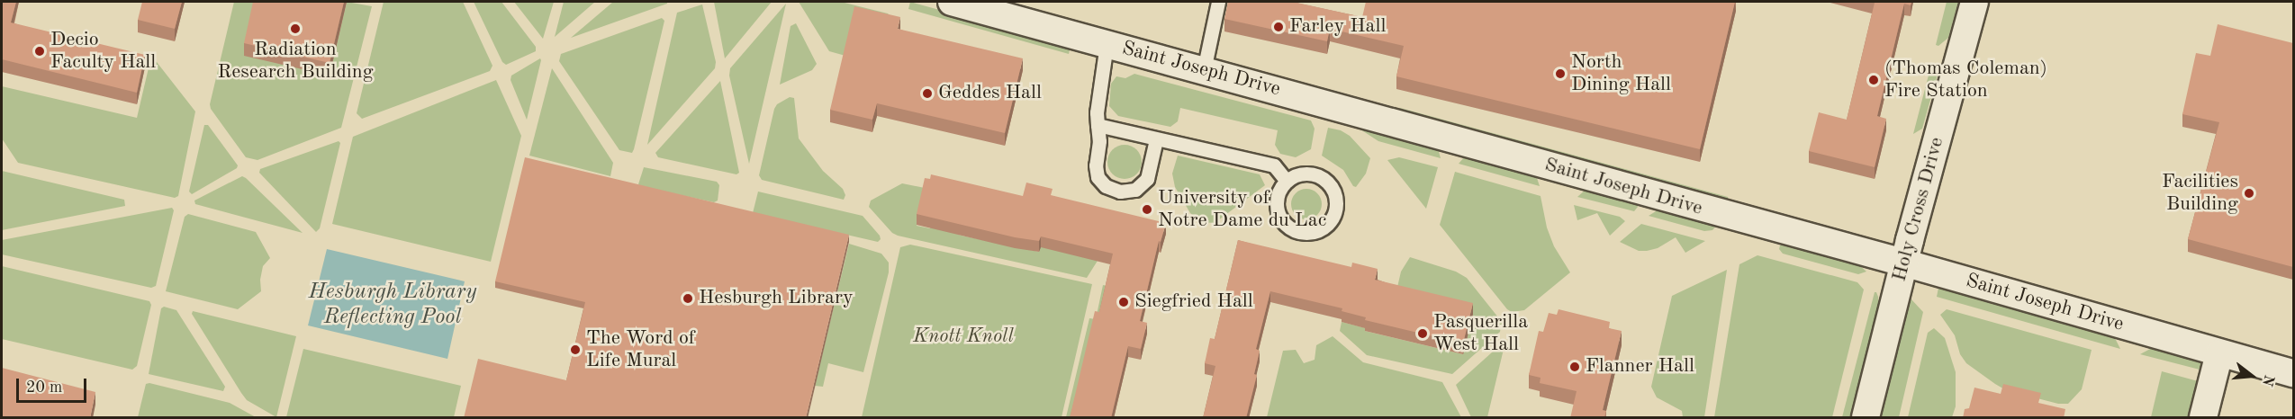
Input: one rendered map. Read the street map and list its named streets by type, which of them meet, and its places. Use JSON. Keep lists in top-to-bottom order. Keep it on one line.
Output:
{"streets":{"street":["Saint Joseph Drive","Holy Cross Drive"]},"crossings":[["Saint Joseph Drive","Holy Cross Drive"]],"water":["Hesburgh Library Reflecting Pool"],"parks":["Knott Knoll"],"places":["Farley Hall","Radiation Research Building","Decio Faculty Hall","North Dining Hall","(Thomas Coleman) Fire Station","Geddes Hall","Facilities Building","University of Notre Dame du Lac","Hesburgh Library","Siegfried Hall","Pasquerilla West Hall","The Word of Life Mural","Flanner Hall"],"scale_bar":"20 m","north":"right"}
